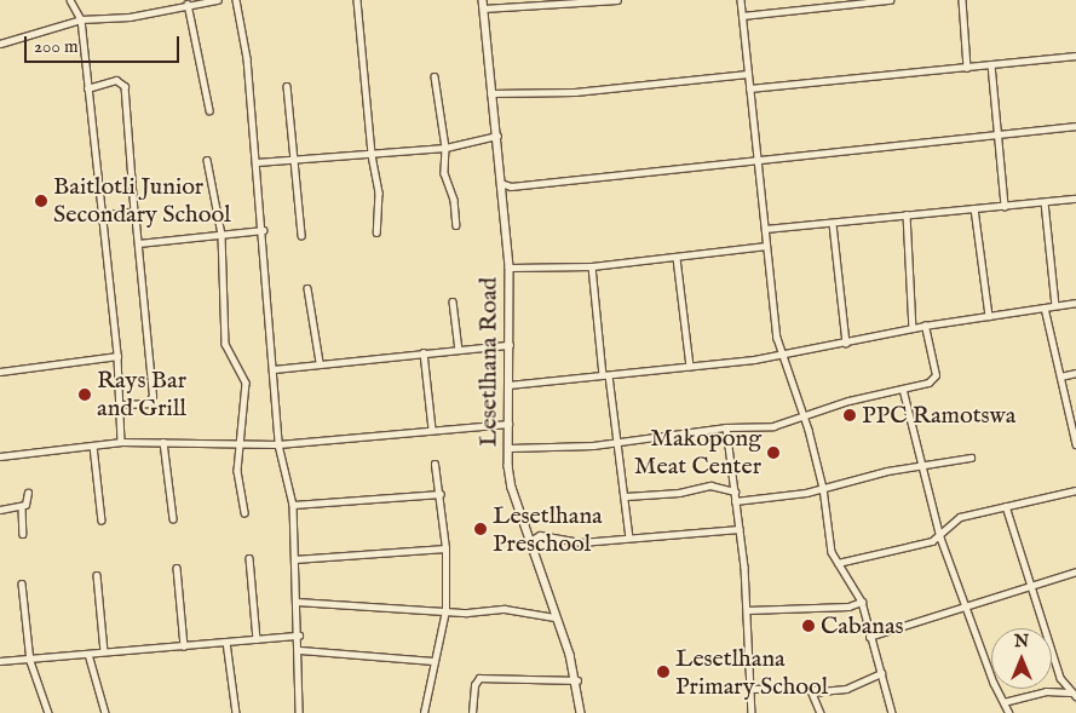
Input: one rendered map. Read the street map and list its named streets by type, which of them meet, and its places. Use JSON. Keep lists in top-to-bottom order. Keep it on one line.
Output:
{"streets":{"street":["Lesetlhana Road"]},"places":["Baitlotli Junior Secondary School","Rays Bar and Grill","PPC Ramotswa","Makopong Meat Center","Lesetlhana Preschool","Cabanas","Lesetlhana Primary School"],"scale_bar":"200 m","north":"top"}
